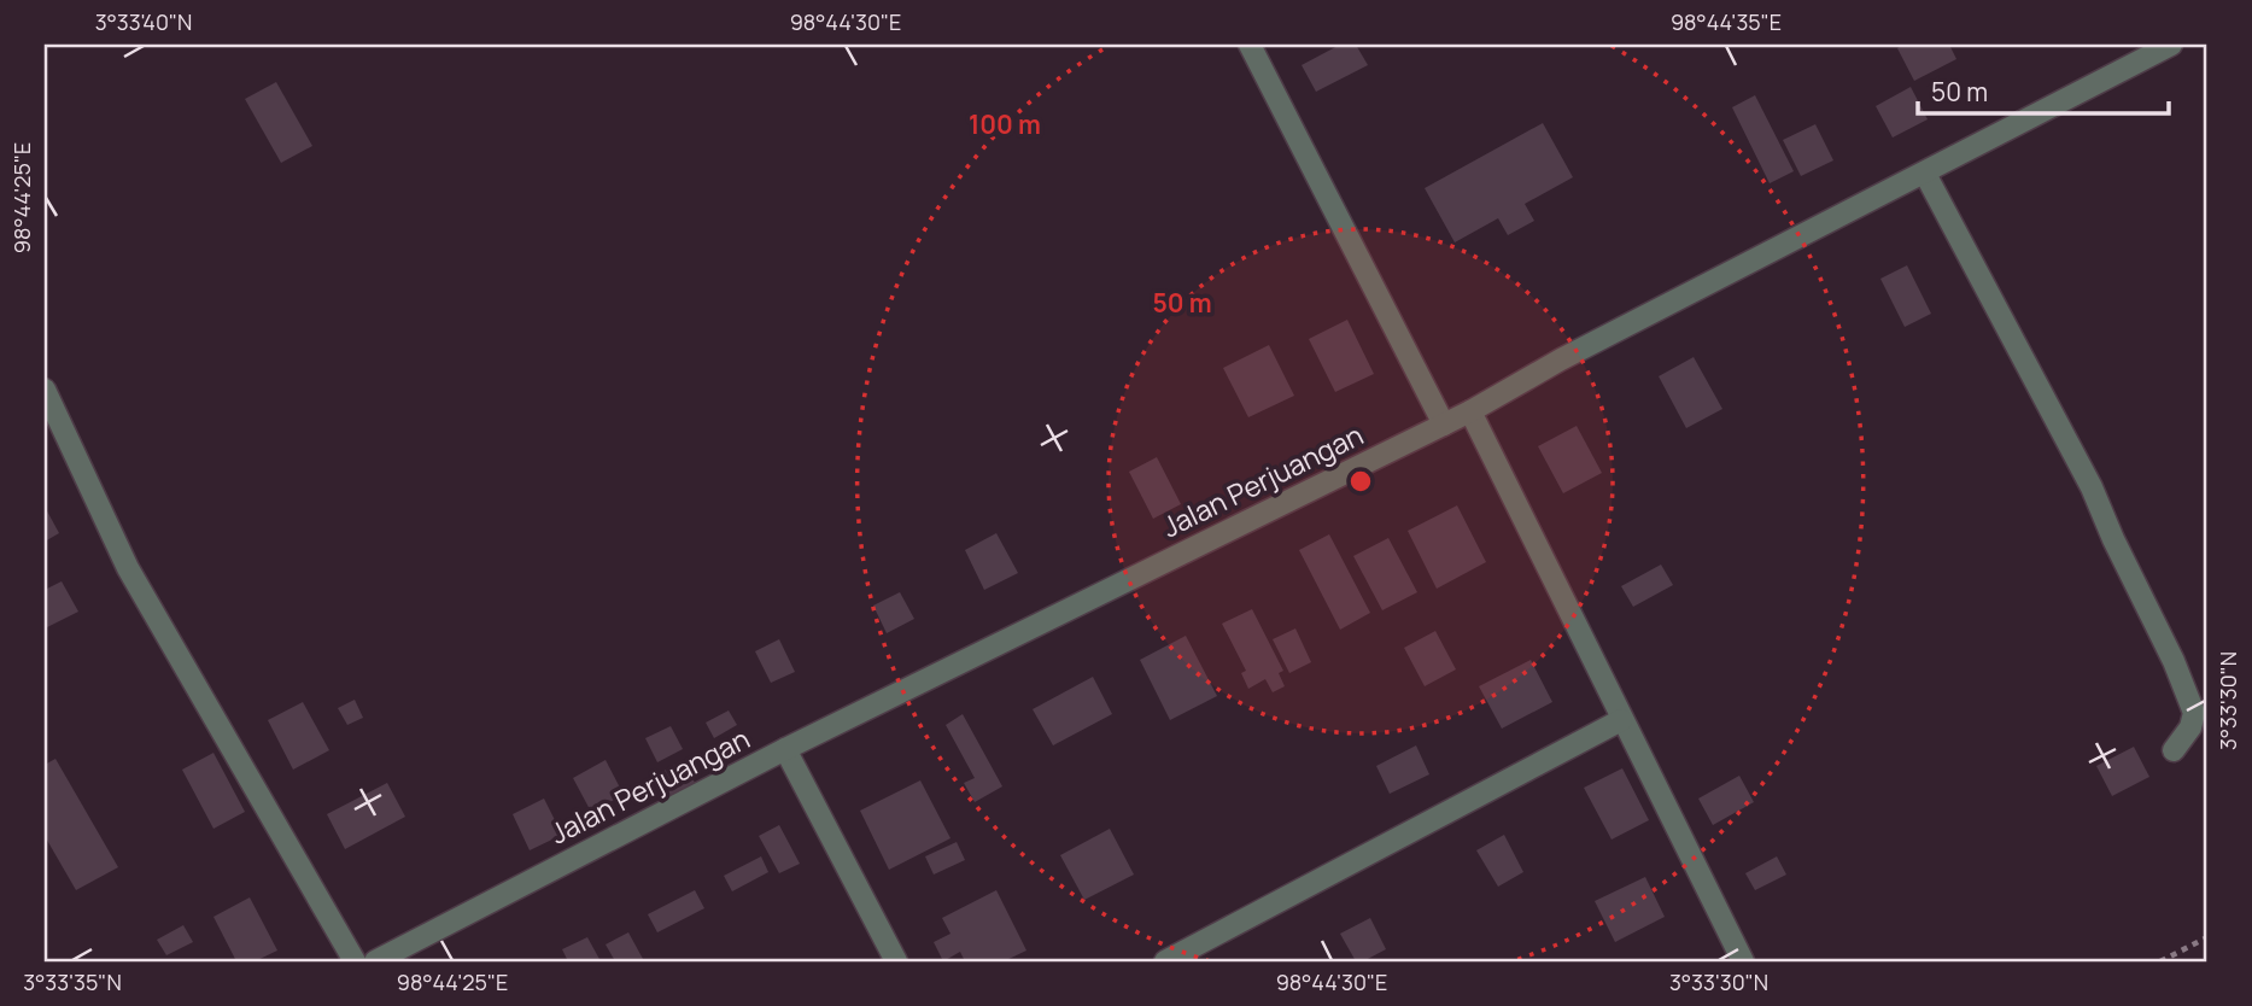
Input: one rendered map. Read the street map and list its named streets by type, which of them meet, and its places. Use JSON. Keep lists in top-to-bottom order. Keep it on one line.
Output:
{"streets":{"street":["Jalan Perjuangan"]},"scale_bar":"50 m","coordinates":["3°33'40\"N","98°44'30\"E","98°44'35\"E","98°44'25\"E","3°33'30\"N","3°33'35\"N"],"rings":["100 m","50 m"]}
